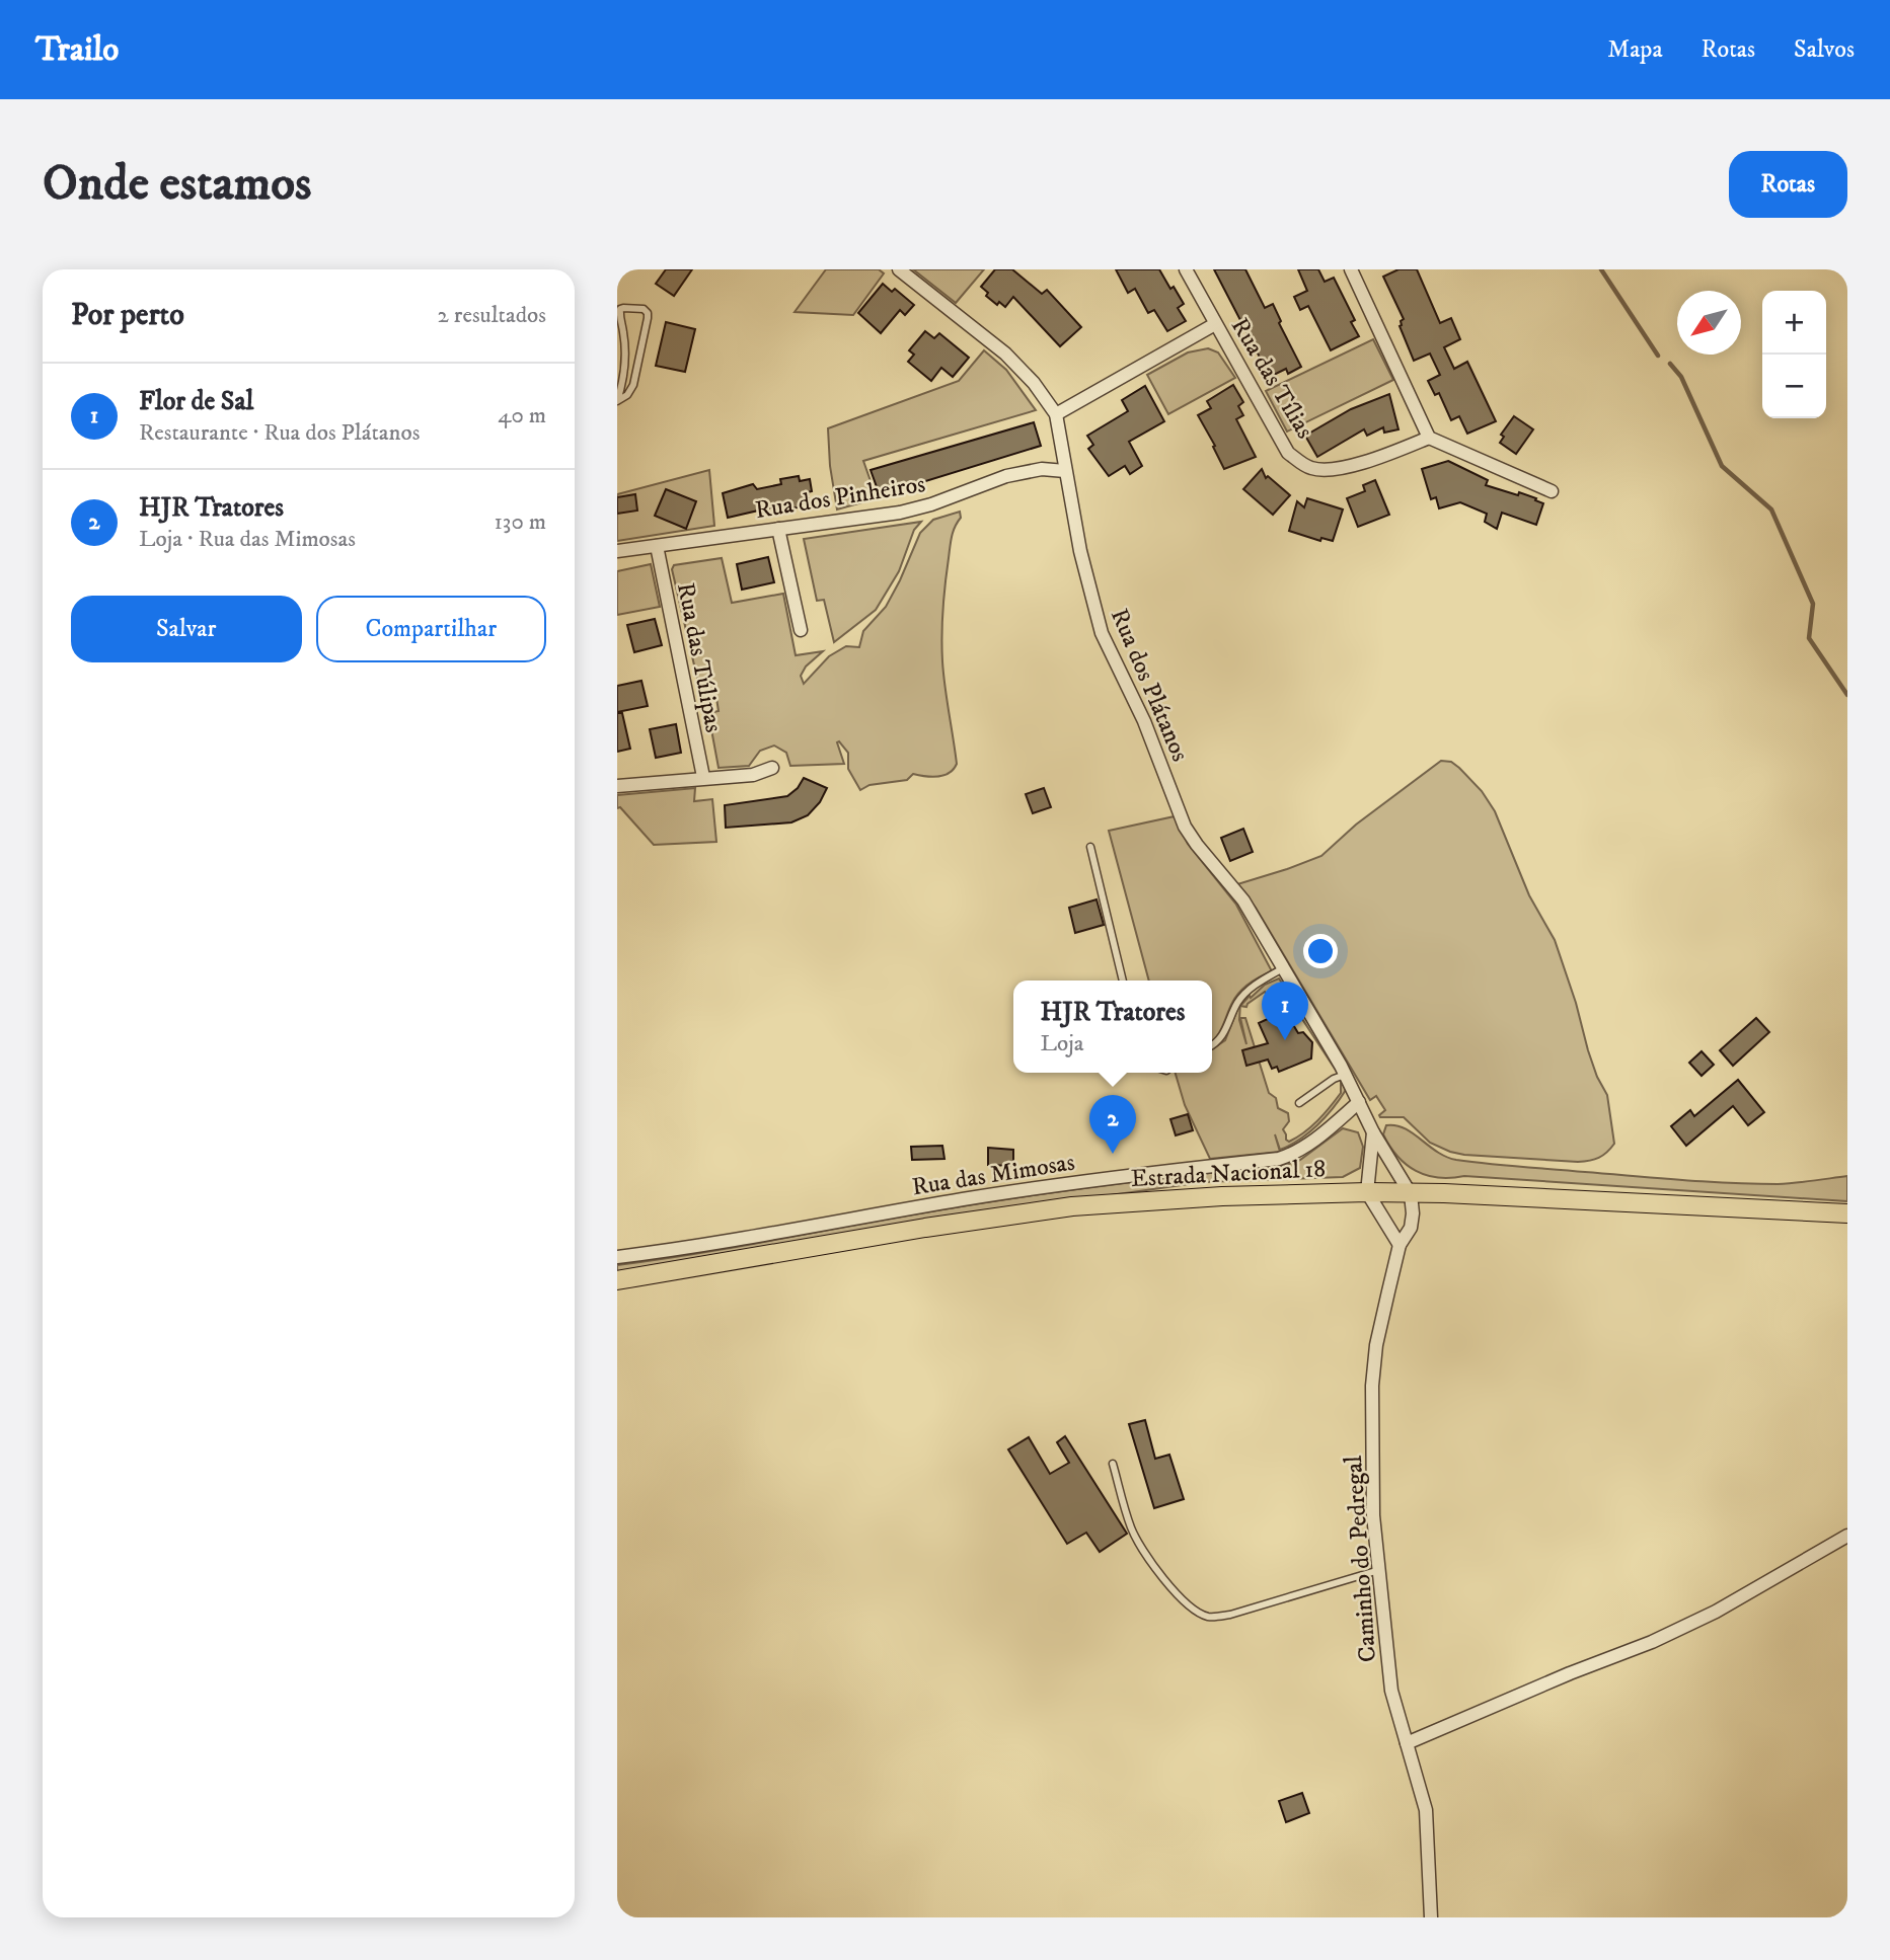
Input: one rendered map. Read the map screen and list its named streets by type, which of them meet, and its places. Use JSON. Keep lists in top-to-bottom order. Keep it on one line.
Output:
{"streets":{"main road":["Estrada Nacional 18"],"street":["Rua das Tílias","Rua dos Pinheiros","Rua das Túlipas","Rua dos Plátanos","Rua das Mimosas","Caminho do Pedregal"]},"crossings":[["Rua dos Pinheiros","Rua das Túlipas"],["Rua dos Pinheiros","Rua dos Plátanos"],["Rua dos Plátanos","Estrada Nacional 18"],["Rua dos Plátanos","Rua das Mimosas"],["Rua dos Plátanos","Caminho do Pedregal"],["Estrada Nacional 18","Caminho do Pedregal"]],"north":"bottom left","page":{"header":"Trailo","nav":["Mapa","Rotas","Salvos"],"buttons":["Rotas",["Salvar","Compartilhar"]],"title":"Onde estamos","heading":["Por perto","2 resultados"],"map_buttons":["+","−"],"list":[{"mark":"1","name":"Flor de Sal","note":"Restaurante · Rua dos Plátanos","value":"40 m"},{"mark":"2","name":"HJR Tratores","note":"Loja · Rua das Mimosas","value":"130 m"}],"popup":["HJR Tratores","Loja"],"pins":["1","2"]}}
